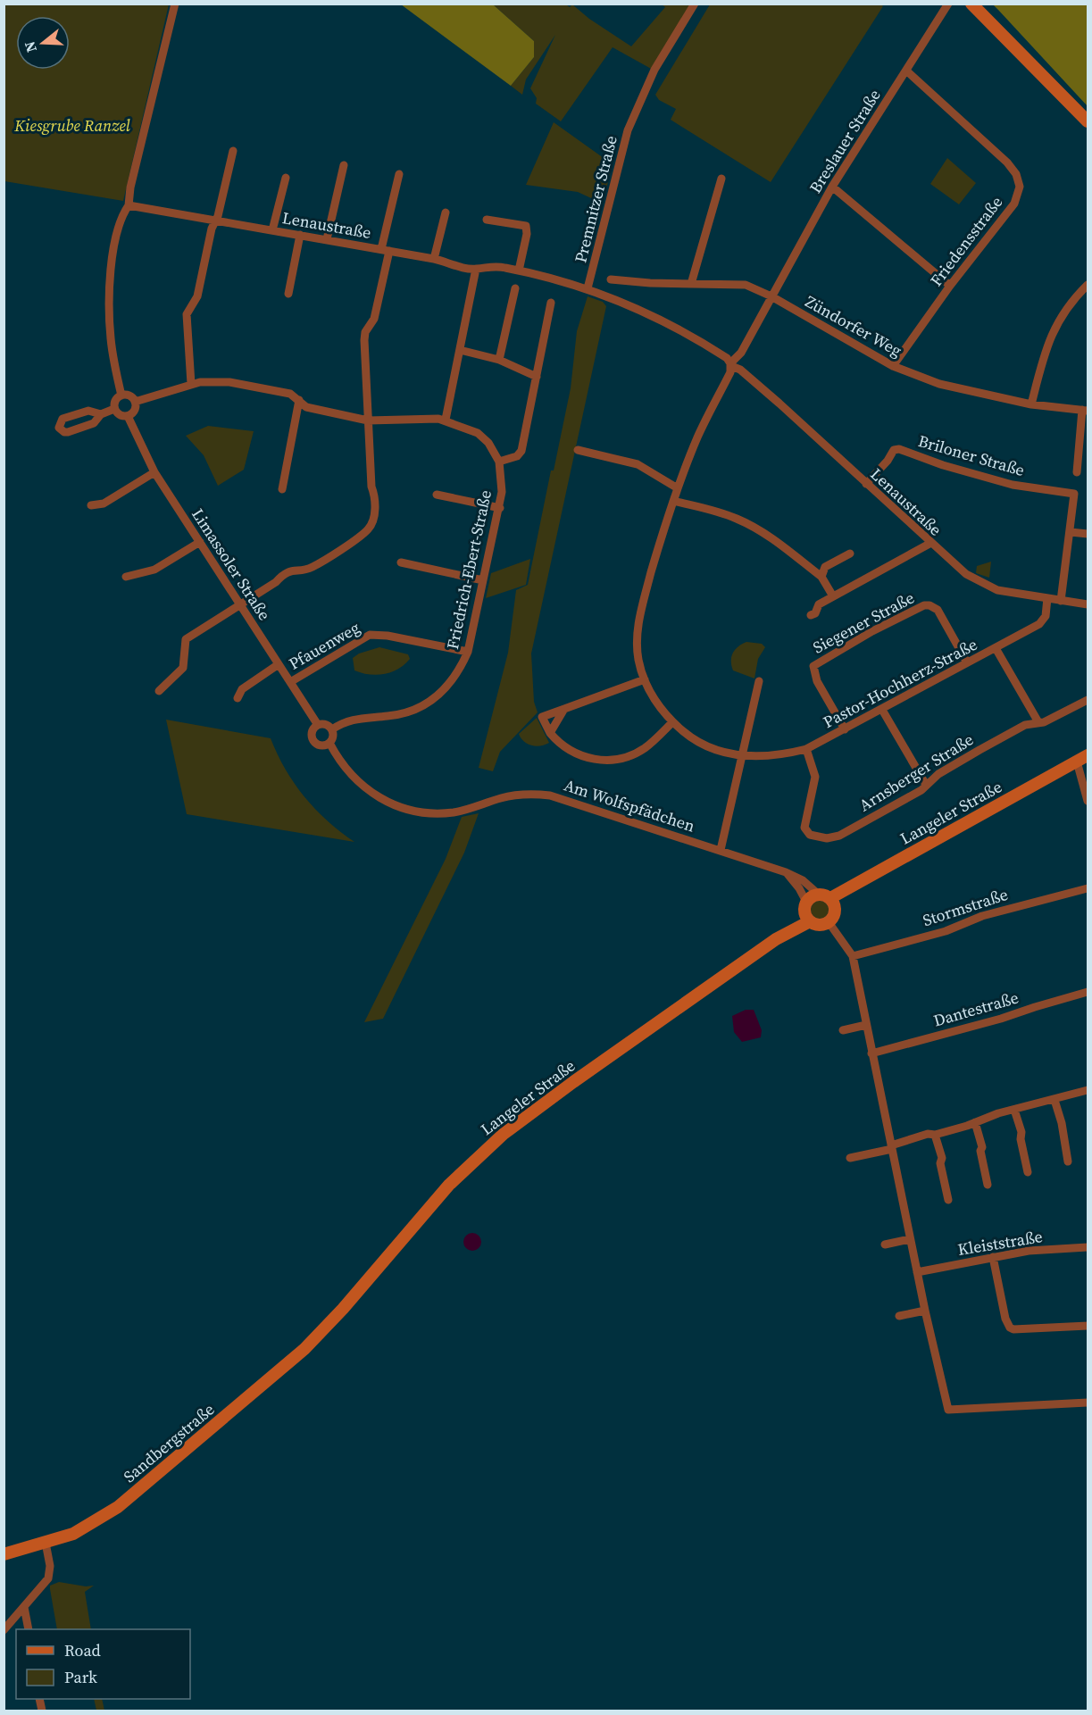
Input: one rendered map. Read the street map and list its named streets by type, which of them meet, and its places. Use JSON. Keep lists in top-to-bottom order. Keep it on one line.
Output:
{"streets":{"street":["Breslauer Straße","Premnitzer Straße","Lenaustraße","Friedensstraße","Zündorfer Weg","Briloner Straße","Limassoler Straße","Friedrich-Ebert-Straße","Siegener Straße","Pfauenweg","Pastor-Hochherz-Straße","Arnsberger Straße","Am Wolfspfädchen","Langeler Straße","Stormstraße","Dantestraße","Kleiststraße","Sandbergstraße"]},"crossings":[["Breslauer Straße","Friedensstraße"],["Breslauer Straße","Zündorfer Weg"],["Breslauer Straße","Pastor-Hochherz-Straße"],["Premnitzer Straße","Lenaustraße"],["Lenaustraße","Briloner Straße"],["Lenaustraße","Pastor-Hochherz-Straße"],["Friedensstraße","Zündorfer Weg"],["Zündorfer Weg","Pastor-Hochherz-Straße"],["Limassoler Straße","Friedrich-Ebert-Straße"],["Limassoler Straße","Pfauenweg"],["Limassoler Straße","Am Wolfspfädchen"],["Friedrich-Ebert-Straße","Pfauenweg"],["Friedrich-Ebert-Straße","Am Wolfspfädchen"],["Siegener Straße","Pastor-Hochherz-Straße"],["Pastor-Hochherz-Straße","Arnsberger Straße"],["Am Wolfspfädchen","Langeler Straße"],["Langeler Straße","Sandbergstraße"]],"parks":["Kiesgrube Ranzel"],"legend":["Road","Park"],"north":"left"}
